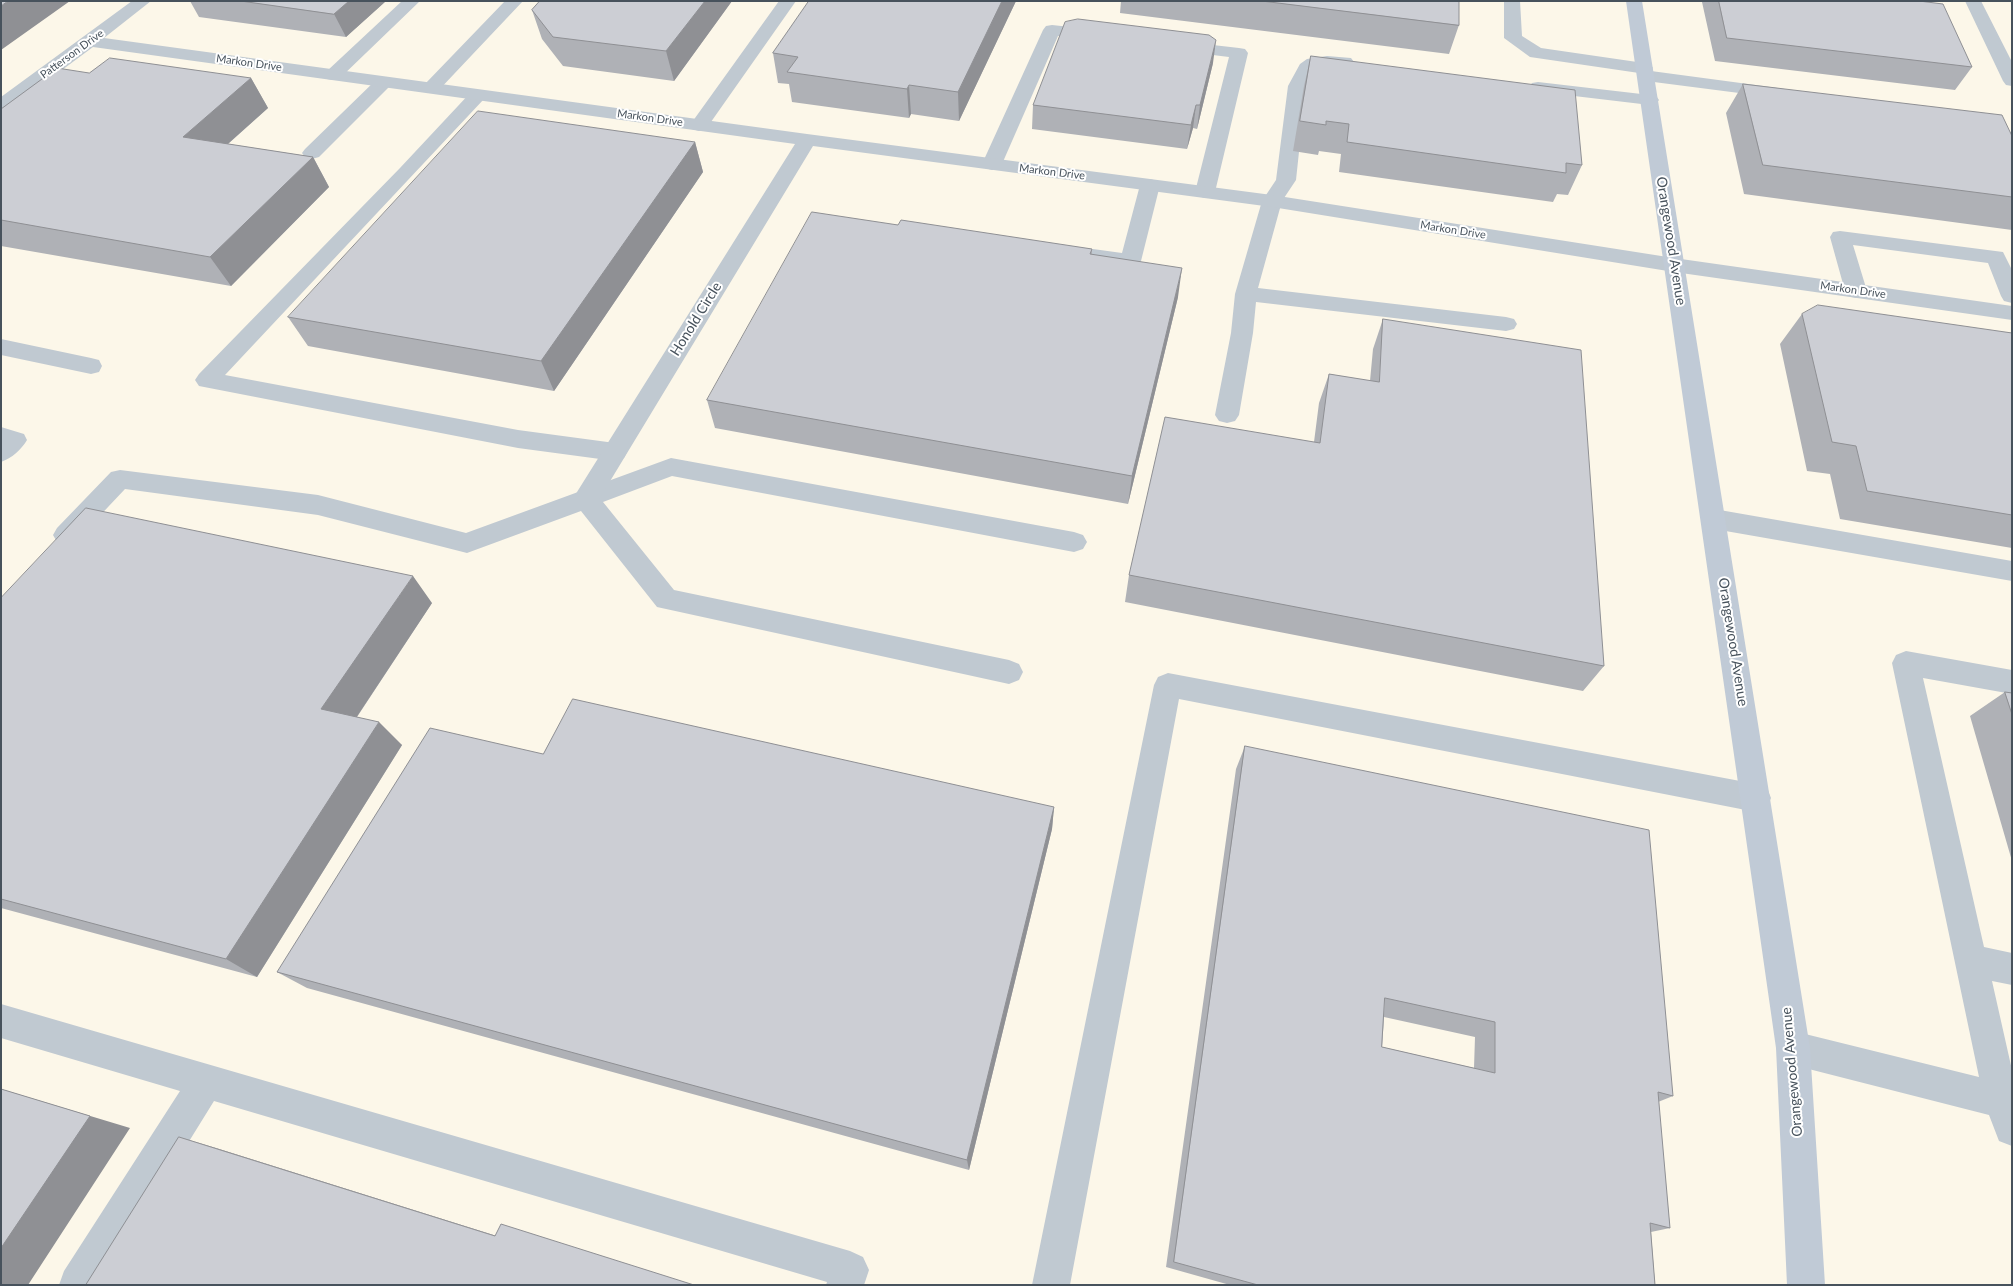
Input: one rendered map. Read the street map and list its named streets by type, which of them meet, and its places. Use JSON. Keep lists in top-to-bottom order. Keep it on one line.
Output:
{"streets":{"street":["Patterson Drive","Markon Drive","Orangewood Avenue","Honold Circle"]},"crossings":[["Patterson Drive","Markon Drive"],["Markon Drive","Orangewood Avenue"],["Markon Drive","Honold Circle"]]}
